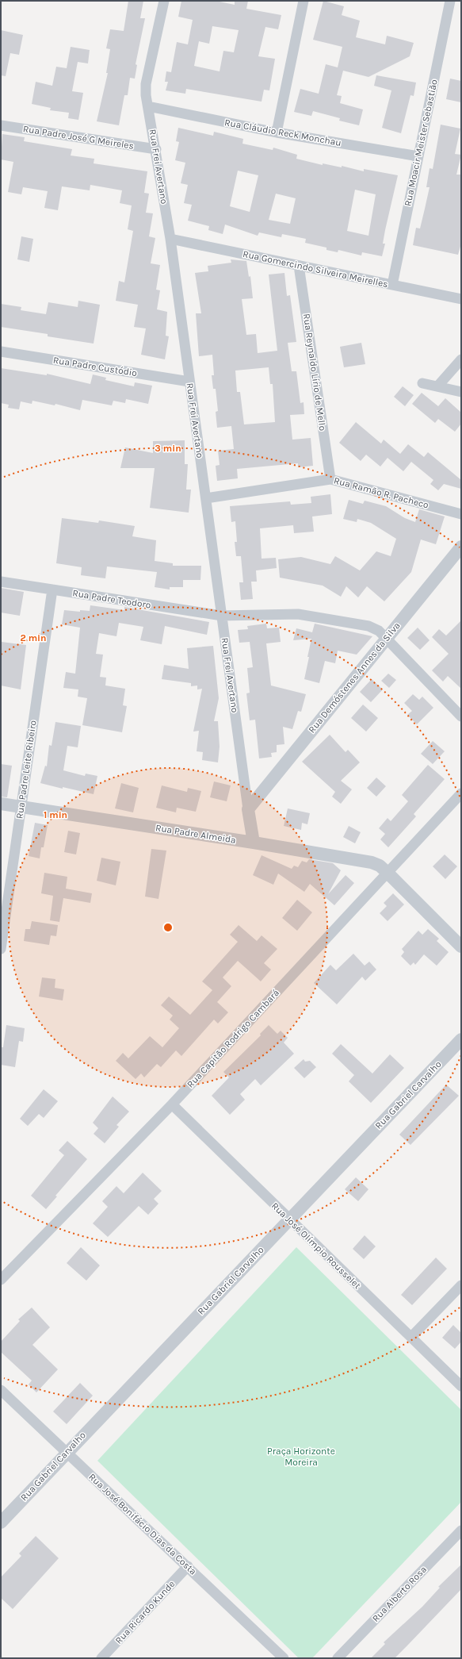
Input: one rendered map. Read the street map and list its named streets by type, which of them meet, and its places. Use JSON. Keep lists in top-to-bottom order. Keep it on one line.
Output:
{"streets":{"street":["Rua Cláudio Reck Monchau","Rua Padre José G Meireles","Rua Moacir Meister Sebastião","Rua Frei Avertano","Rua Gomercindo Silveira Meirelles","Rua Padre Custódio","Rua Reynaldo Lírio de Mello","Rua Ramão R. Pacheco","Rua Padre Teodoro","Rua Demóstenes Annes da Silva","Rua Padre Leite Ribeiro","Rua Padre Almeida","Rua Capitão Rodrigo Cambará","Rua Gabriel Carvalho","Rua José Olímpio Rousselet","Rua José Bonifácio Dias da Costa","Rua Alberto Rosa","Rua Ricardo Kunde"]},"crossings":[["Rua Cláudio Reck Monchau","Rua Moacir Meister Sebastião"],["Rua Cláudio Reck Monchau","Rua Frei Avertano"],["Rua Padre José G Meireles","Rua Frei Avertano"],["Rua Moacir Meister Sebastião","Rua Gomercindo Silveira Meirelles"],["Rua Frei Avertano","Rua Gomercindo Silveira Meirelles"],["Rua Frei Avertano","Rua Padre Custódio"],["Rua Frei Avertano","Rua Ramão R. Pacheco"],["Rua Frei Avertano","Rua Padre Teodoro"],["Rua Frei Avertano","Rua Demóstenes Annes da Silva"],["Rua Frei Avertano","Rua Padre Almeida"],["Rua Gomercindo Silveira Meirelles","Rua Reynaldo Lírio de Mello"],["Rua Reynaldo Lírio de Mello","Rua Ramão R. Pacheco"],["Rua Padre Teodoro","Rua Demóstenes Annes da Silva"],["Rua Padre Teodoro","Rua Padre Leite Ribeiro"],["Rua Padre Leite Ribeiro","Rua Padre Almeida"],["Rua Padre Almeida","Rua Capitão Rodrigo Cambará"],["Rua Capitão Rodrigo Cambará","Rua José Olímpio Rousselet"],["Rua Gabriel Carvalho","Rua José Olímpio Rousselet"],["Rua Gabriel Carvalho","Rua José Bonifácio Dias da Costa"],["Rua José Bonifácio Dias da Costa","Rua Ricardo Kunde"]],"parks":["Praça Horizonte Moreira"],"rings":["3 min","2 min","1 min"]}
